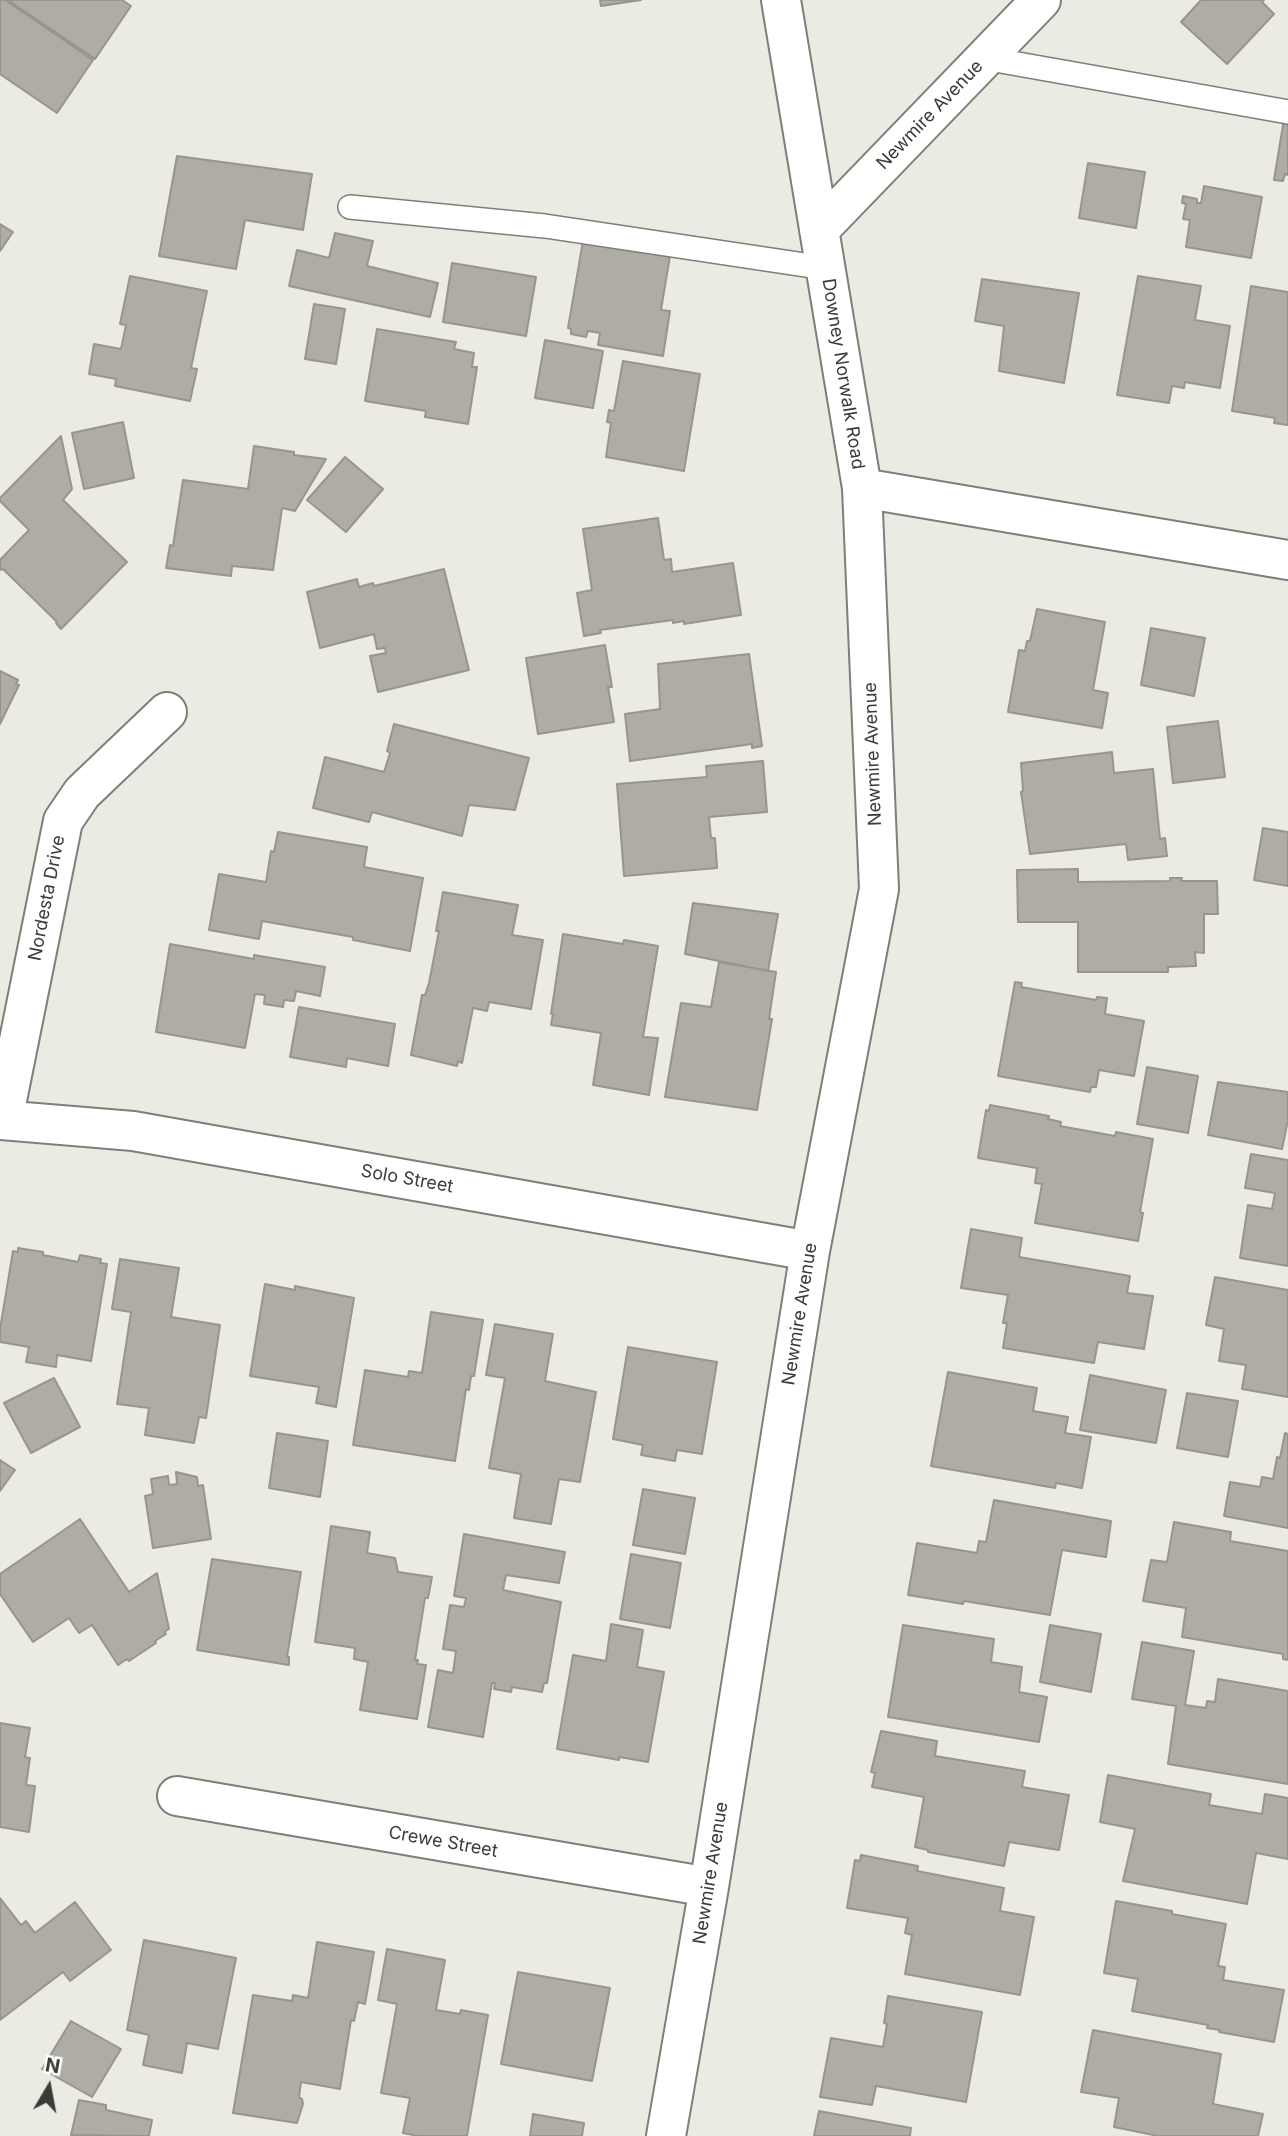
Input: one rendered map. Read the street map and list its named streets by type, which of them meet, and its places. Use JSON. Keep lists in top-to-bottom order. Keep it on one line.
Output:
{"streets":{"street":["Newmire Avenue","Downey Norwalk Road","Nordesta Drive","Solo Street","Crewe Street"]},"crossings":[["Newmire Avenue","Downey Norwalk Road"],["Newmire Avenue","Solo Street"],["Newmire Avenue","Crewe Street"],["Nordesta Drive","Solo Street"]],"north":"top"}
